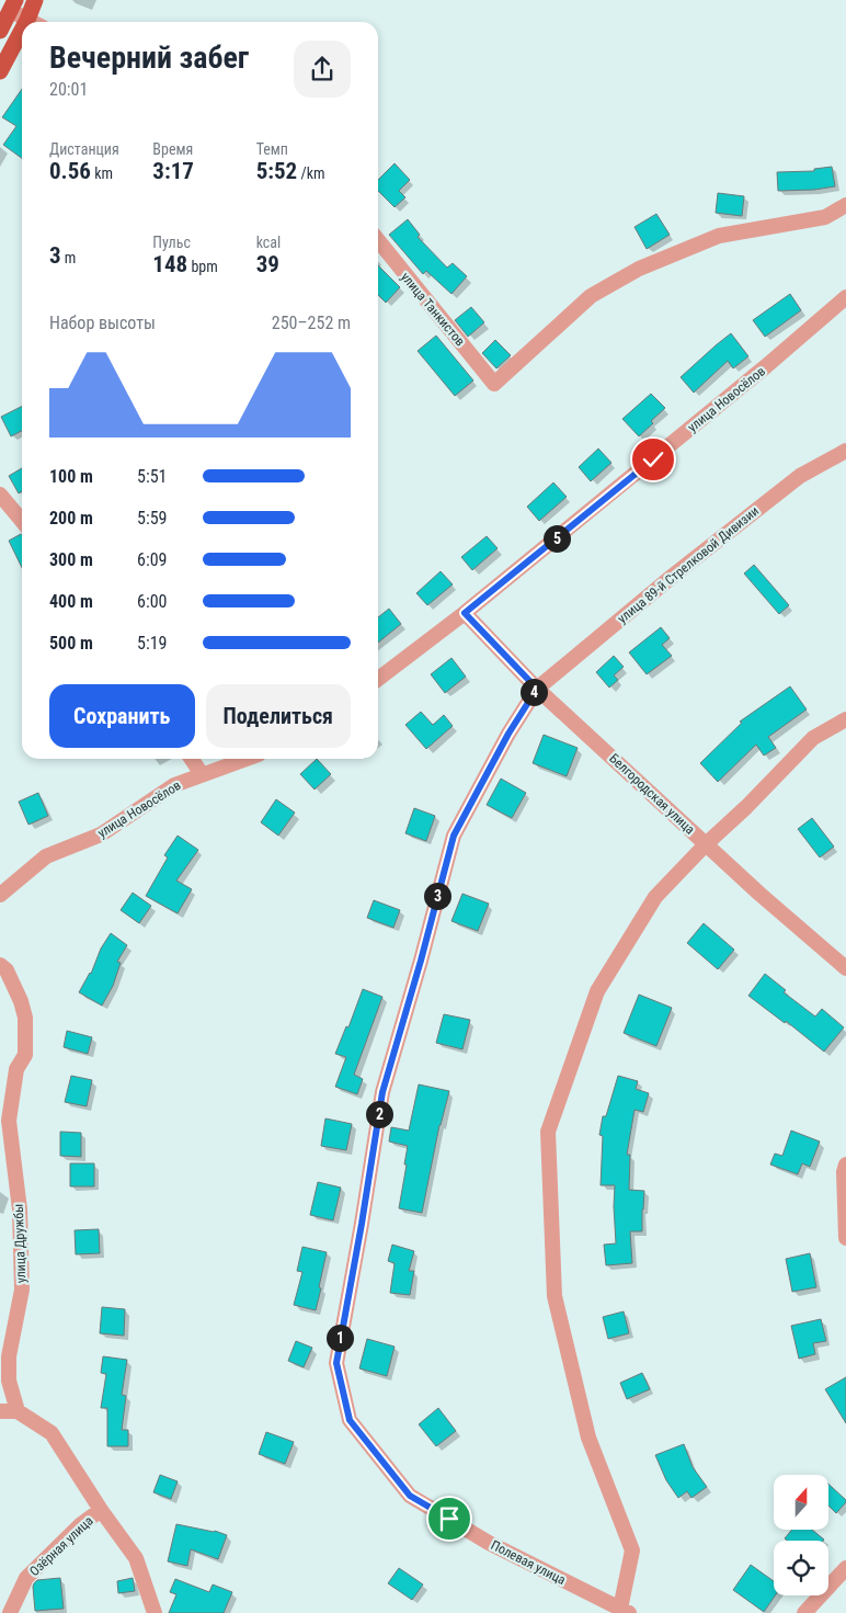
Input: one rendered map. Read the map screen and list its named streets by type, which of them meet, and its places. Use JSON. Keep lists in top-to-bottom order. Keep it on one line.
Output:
{"streets":{"street":["улица Танкистов","улица Новосёлов","улица 89-й Стрелковой Дивизии","Белгородская улица","улица Дружбы","Озёрная улица","Полевая улица"]},"crossings":[["улица Новосёлов","Белгородская улица"],["улица 89-й Стрелковой Дивизии","Белгородская улица"],["улица 89-й Стрелковой Дивизии","Полевая улица"],["Белгородская улица","Полевая улица"]],"north":"top","page":{"heading":["Вечерний забег","20:01"],"stats":[["Дистанция","0.56 km"],["Время","3:17"],["Темп","5:52 /km"],["3 m"],["Пульс","148 bpm"],["kcal","39"]],"chart":["Набор высоты","250–252 m"],"list":[{"name":"100 m","note":"5:51"},{"name":"200 m","note":"5:59"},{"name":"300 m","note":"6:09"},{"name":"400 m","note":"6:00"},{"name":"500 m","note":"5:19"}],"pins":["5","4","3","2","1"],"buttons":["Сохранить","Поделиться"]}}
